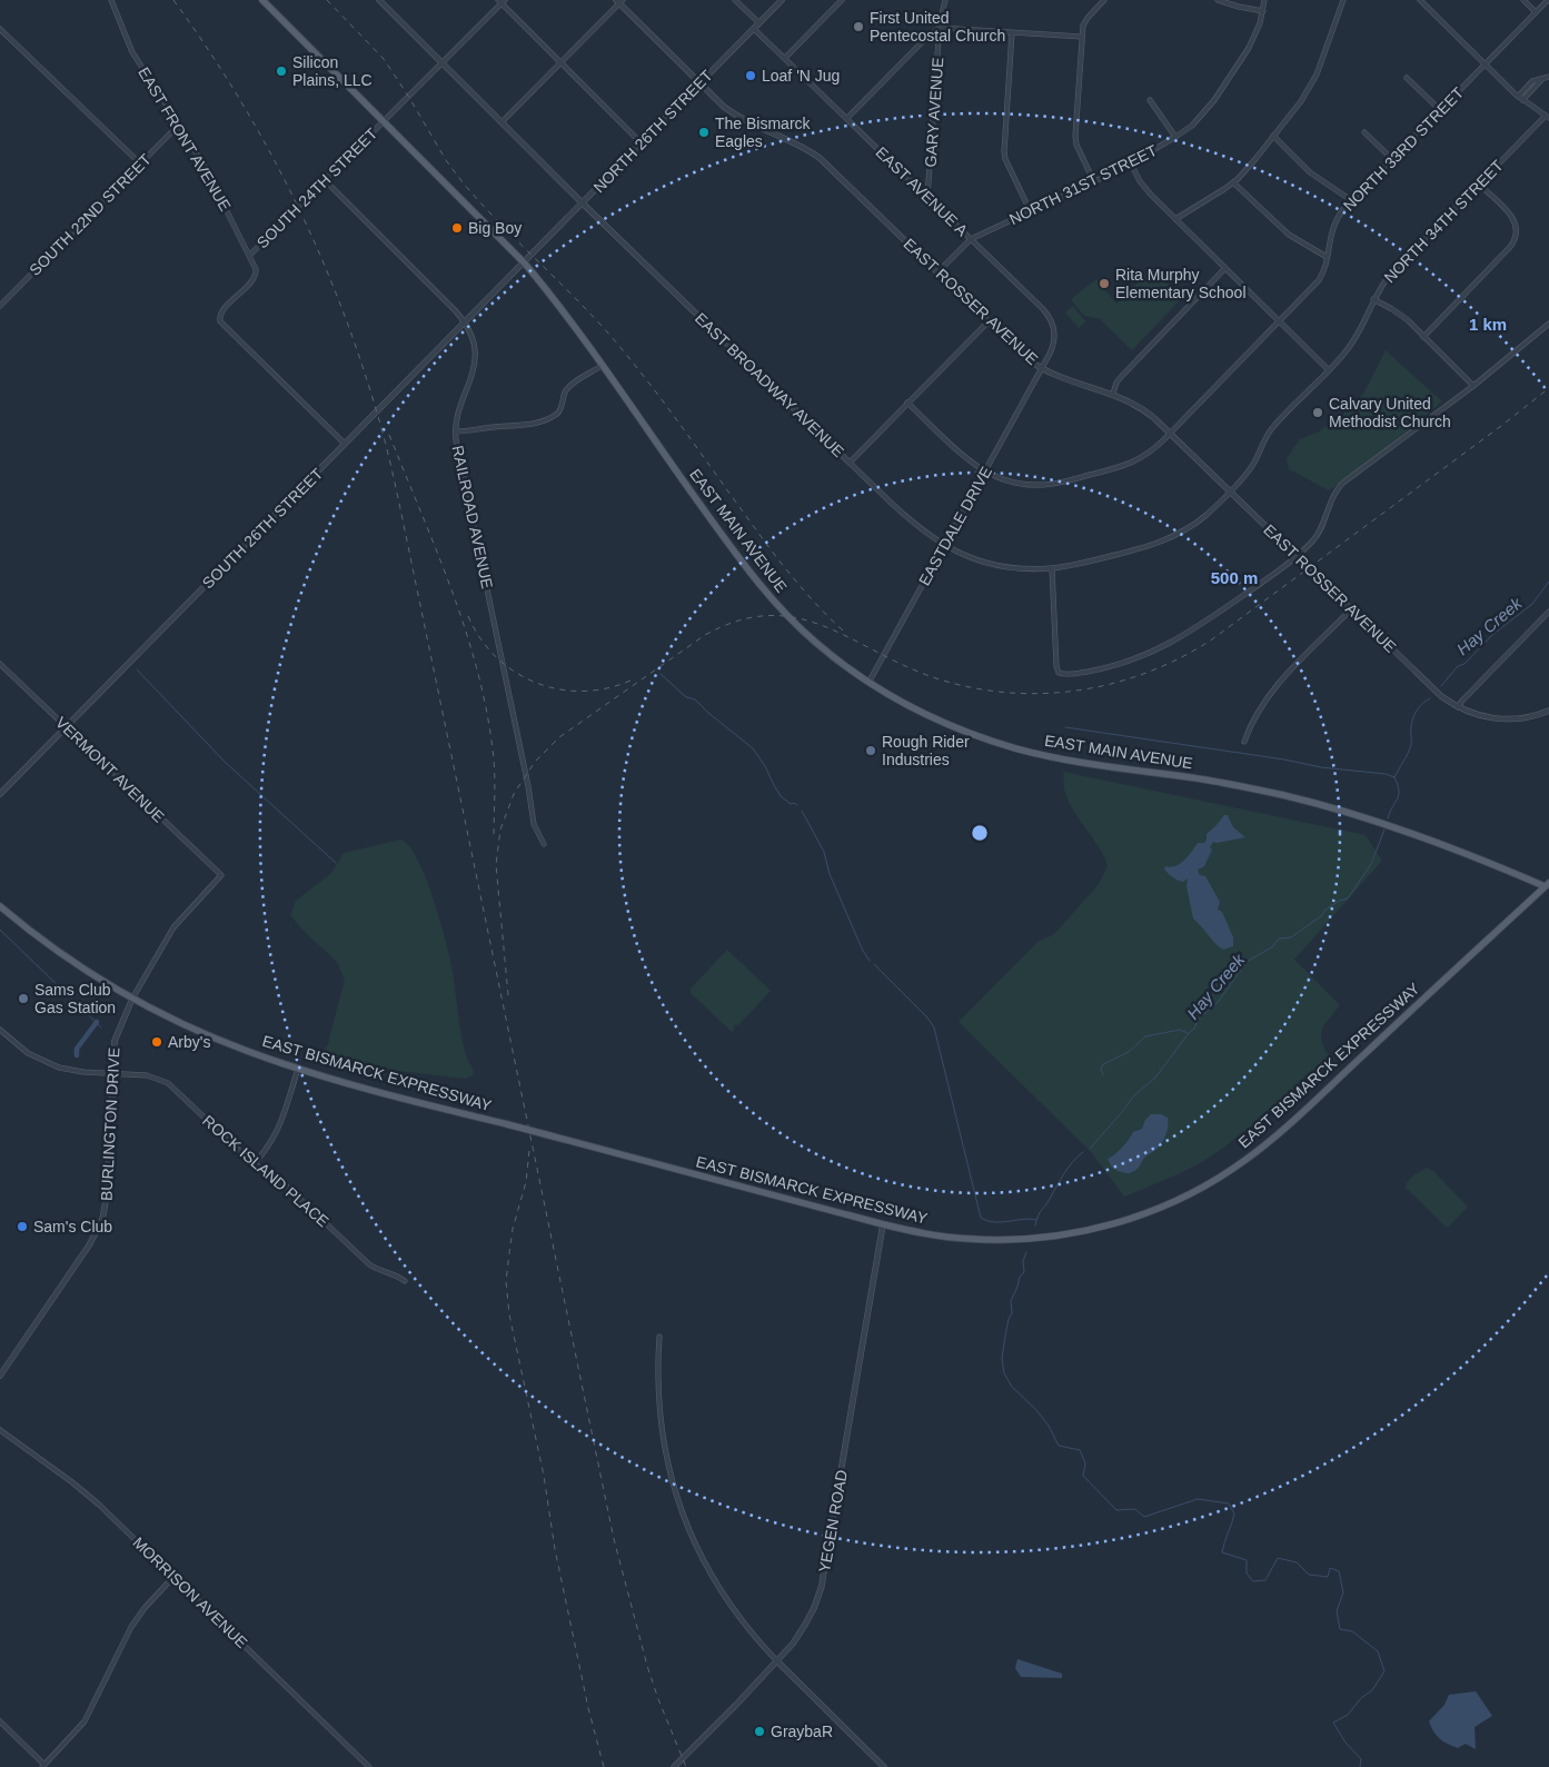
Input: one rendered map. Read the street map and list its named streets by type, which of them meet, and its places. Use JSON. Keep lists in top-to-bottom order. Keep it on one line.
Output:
{"streets":{"main road":["EAST MAIN AVENUE","EAST BISMARCK EXPRESSWAY"],"street":["GARY AVENUE","NORTH 26TH STREET","EAST FRONT AVENUE","NORTH 33RD STREET","NORTH 31ST STREET","SOUTH 24TH STREET","EAST AVENUE A","SOUTH 22ND STREET","NORTH 34TH STREET","EAST ROSSER AVENUE","EAST BROADWAY AVENUE","RAILROAD AVENUE","EASTDALE DRIVE","SOUTH 26TH STREET","VERMONT AVENUE","BURLINGTON DRIVE","ROCK ISLAND PLACE","YEGEN ROAD","MORRISON AVENUE"]},"crossings":[["GARY AVENUE","EAST AVENUE A"],["NORTH 26TH STREET","EAST AVENUE A"],["NORTH 26TH STREET","EAST ROSSER AVENUE"],["NORTH 26TH STREET","EAST BROADWAY AVENUE"],["NORTH 26TH STREET","SOUTH 26TH STREET"],["NORTH 26TH STREET","EAST MAIN AVENUE"],["EAST FRONT AVENUE","SOUTH 24TH STREET"],["EAST FRONT AVENUE","SOUTH 22ND STREET"],["EAST FRONT AVENUE","SOUTH 26TH STREET"],["NORTH 33RD STREET","EAST ROSSER AVENUE"],["NORTH 33RD STREET","EASTDALE DRIVE"],["NORTH 31ST STREET","EAST AVENUE A"],["NORTH 31ST STREET","EAST ROSSER AVENUE"],["SOUTH 24TH STREET","EAST BROADWAY AVENUE"],["SOUTH 24TH STREET","RAILROAD AVENUE"],["SOUTH 24TH STREET","EAST MAIN AVENUE"],["EAST AVENUE A","EAST ROSSER AVENUE"],["EAST AVENUE A","EASTDALE DRIVE"],["NORTH 34TH STREET","EAST ROSSER AVENUE"],["NORTH 34TH STREET","EAST BROADWAY AVENUE"],["EAST ROSSER AVENUE","EAST BROADWAY AVENUE"],["EAST ROSSER AVENUE","EASTDALE DRIVE"],["EAST BROADWAY AVENUE","EASTDALE DRIVE"],["RAILROAD AVENUE","SOUTH 26TH STREET"],["EASTDALE DRIVE","EAST MAIN AVENUE"],["SOUTH 26TH STREET","EAST MAIN AVENUE"],["SOUTH 26TH STREET","VERMONT AVENUE"],["EAST MAIN AVENUE","EAST BISMARCK EXPRESSWAY"],["VERMONT AVENUE","BURLINGTON DRIVE"],["EAST BISMARCK EXPRESSWAY","BURLINGTON DRIVE"],["EAST BISMARCK EXPRESSWAY","YEGEN ROAD"],["BURLINGTON DRIVE","ROCK ISLAND PLACE"]],"water":["Hay Creek"],"places":["First United Pentecostal Church","Silicon Plains, LLC","Loaf 'N Jug","The Bismarck Eagles","Big Boy","Rita Murphy Elementary School","Calvary United Methodist Church","Rough Rider Industries","Sams Club Gas Station","Arby's","Sam's Club","GraybaR"],"rings":["1 km","500 m"]}
